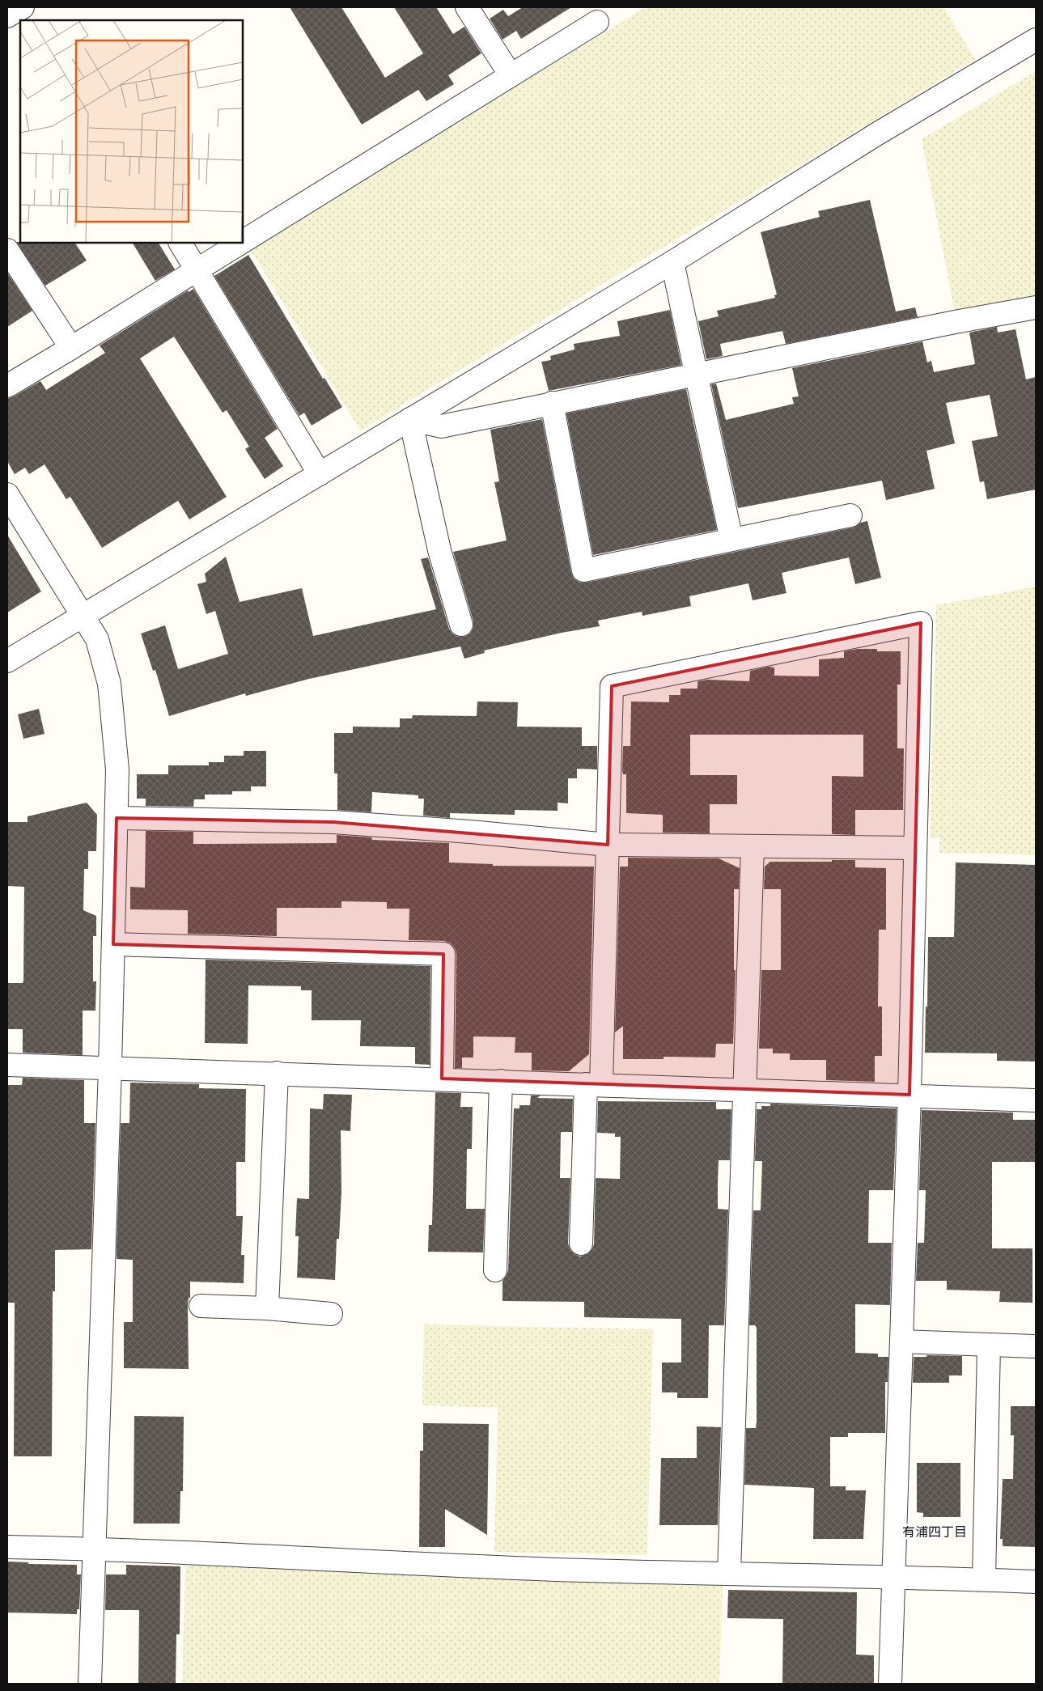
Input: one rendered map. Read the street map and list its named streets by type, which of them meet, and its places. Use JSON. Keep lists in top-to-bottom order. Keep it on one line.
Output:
{"districts":["有浦四丁目"]}
